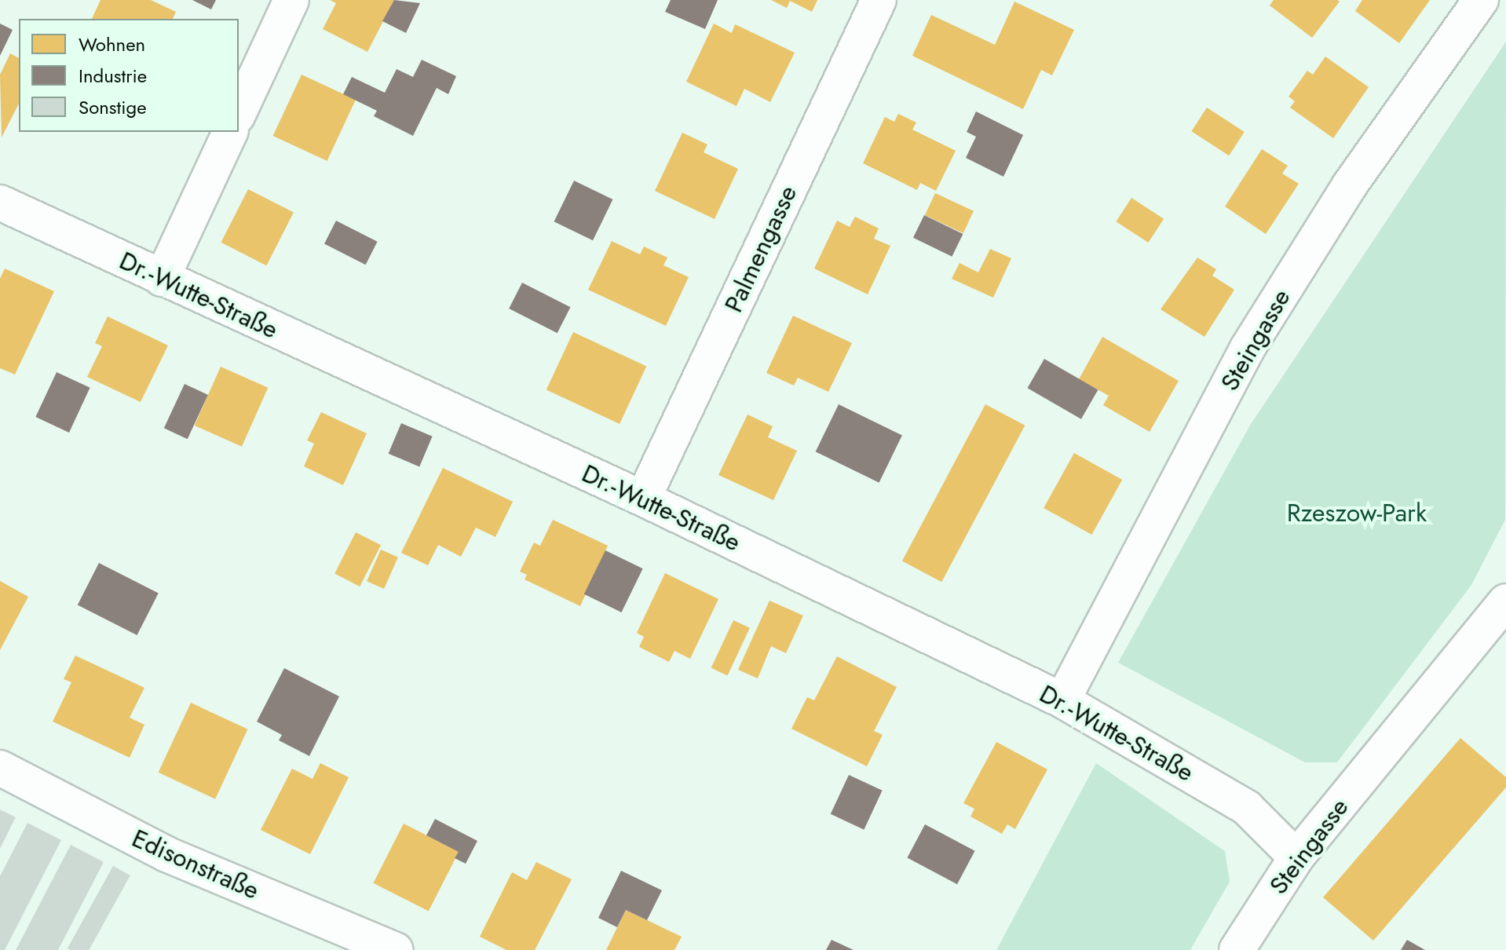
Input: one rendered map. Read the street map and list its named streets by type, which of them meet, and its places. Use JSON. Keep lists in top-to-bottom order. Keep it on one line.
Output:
{"streets":{"street":["Palmengasse","Dr.-Wutte-Straße","Steingasse","Edisonstraße"]},"crossings":[["Palmengasse","Dr.-Wutte-Straße"],["Dr.-Wutte-Straße","Steingasse"]],"parks":["Rzeszow-Park"],"legend":["Wohnen","Industrie","Sonstige"]}
